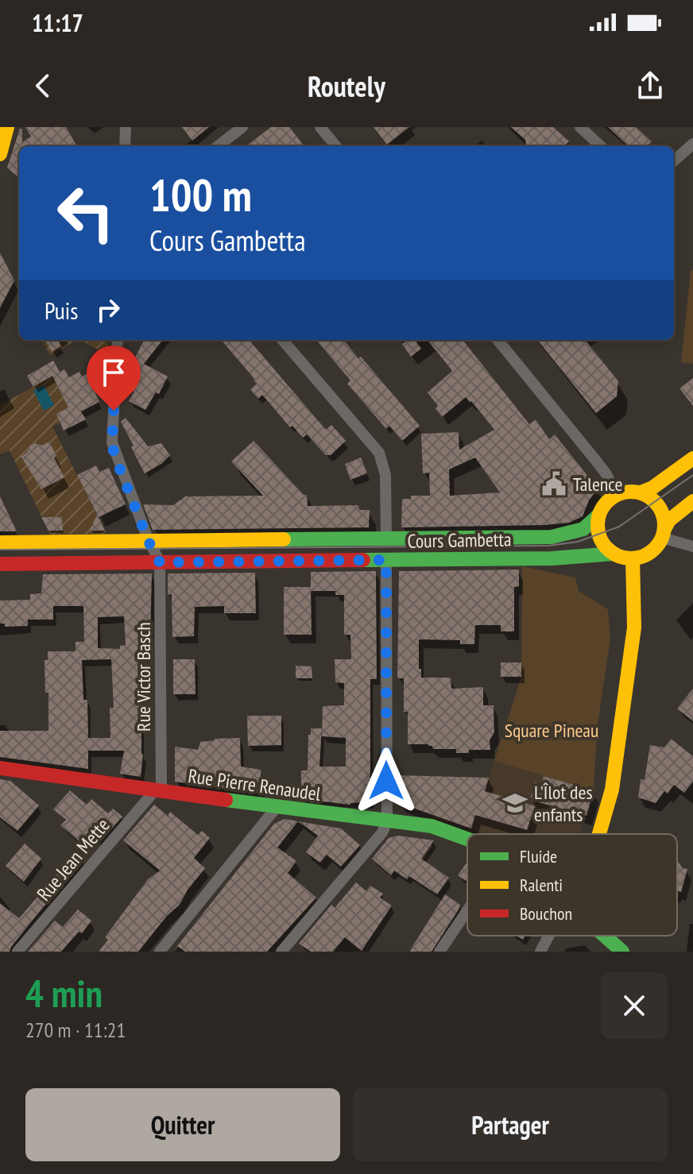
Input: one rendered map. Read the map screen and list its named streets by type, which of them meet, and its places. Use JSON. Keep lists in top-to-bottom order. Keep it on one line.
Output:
{"streets":{"main road":["Cours Gambetta","Rue Pierre Renaudel"],"street":["Rue Victor Basch","Rue Jean Mette"]},"crossings":[["Cours Gambetta","Rue Victor Basch"],["Rue Victor Basch","Rue Pierre Renaudel"],["Rue Victor Basch","Rue Jean Mette"],["Rue Pierre Renaudel","Rue Jean Mette"]],"parks":["Square Pineau"],"places":{"public building":["Talence"],"school or university":["L'Îlot des enfants"]},"legend":["Fluide","Ralenti","Bouchon"],"page":{"status":"11:17","header":"Routely","turn":["100 m","Cours Gambetta"],"then":"Puis","heading":["4 min","270 m · 11:21"],"buttons":["Quitter","Partager"]}}
